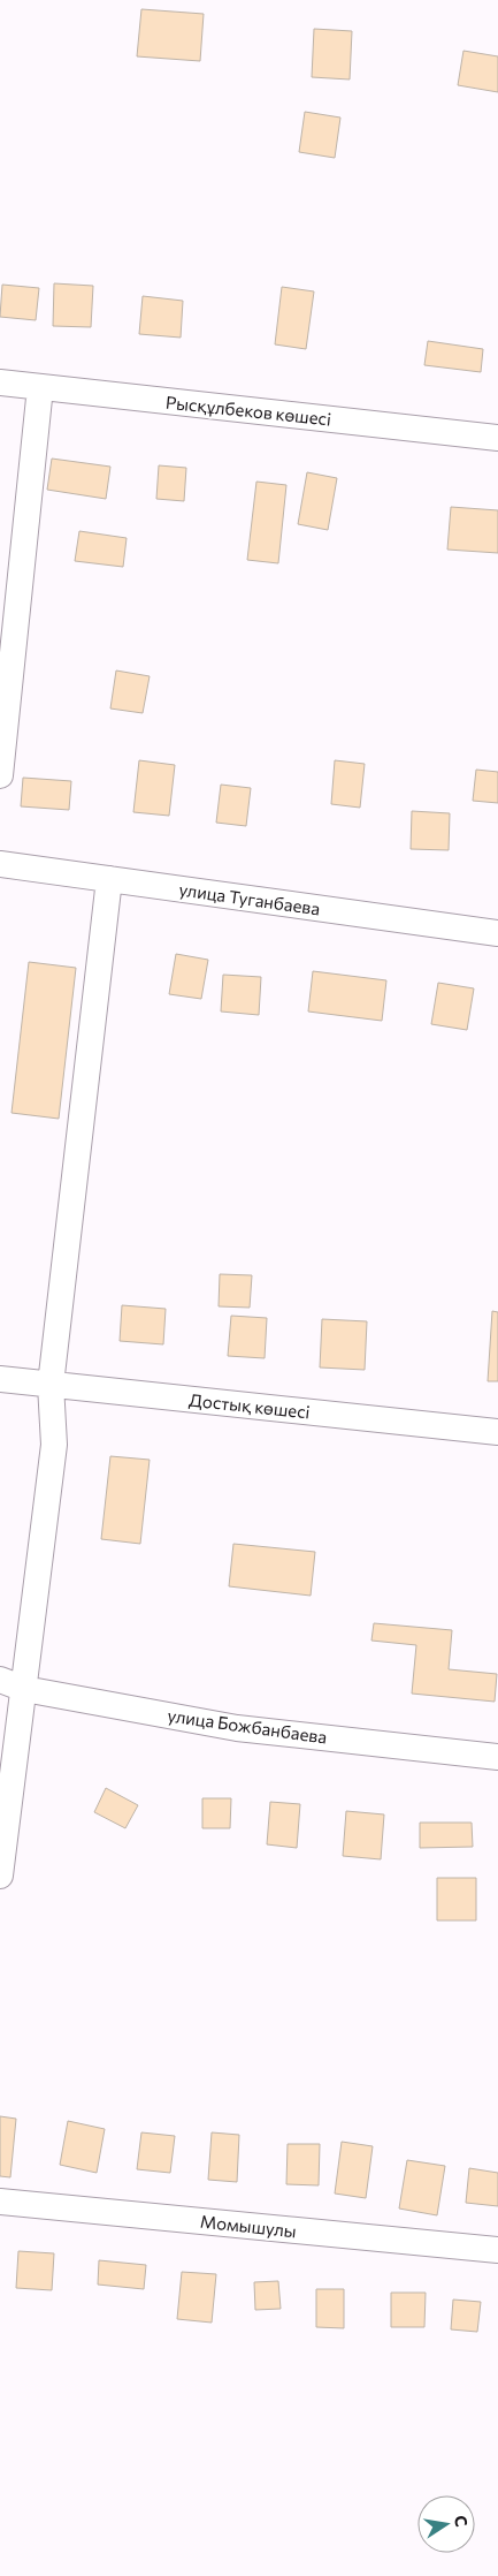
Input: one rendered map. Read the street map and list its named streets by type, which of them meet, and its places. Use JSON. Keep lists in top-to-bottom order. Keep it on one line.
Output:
{"streets":{"street":["Рысқұлбеков көшесі","улица Туганбаева","Достық көшесі","улица Божбанбаева","Момышулы"]},"north":"right"}
